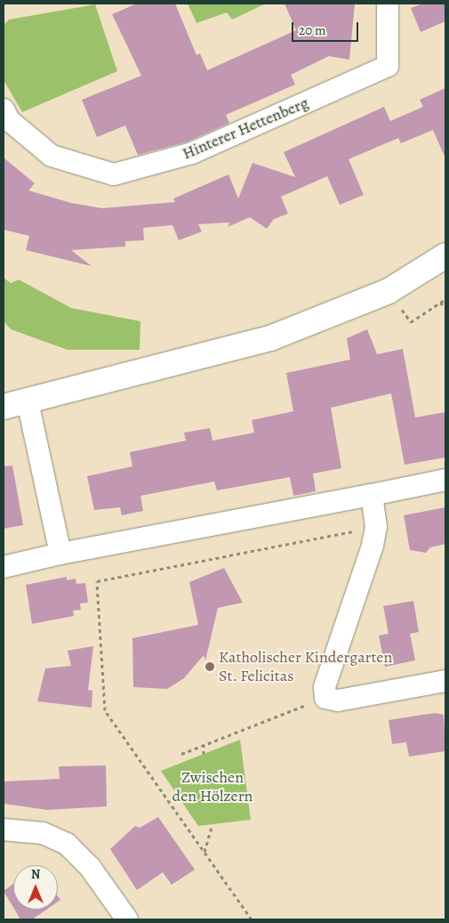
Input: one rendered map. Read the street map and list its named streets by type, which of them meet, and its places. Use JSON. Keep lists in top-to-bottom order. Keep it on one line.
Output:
{"streets":{"street":["Hinterer Hettenberg"]},"parks":["Zwischen den Hölzern"],"places":["Katholischer Kindergarten St. Felicitas"],"scale_bar":"20 m","north":"top"}
